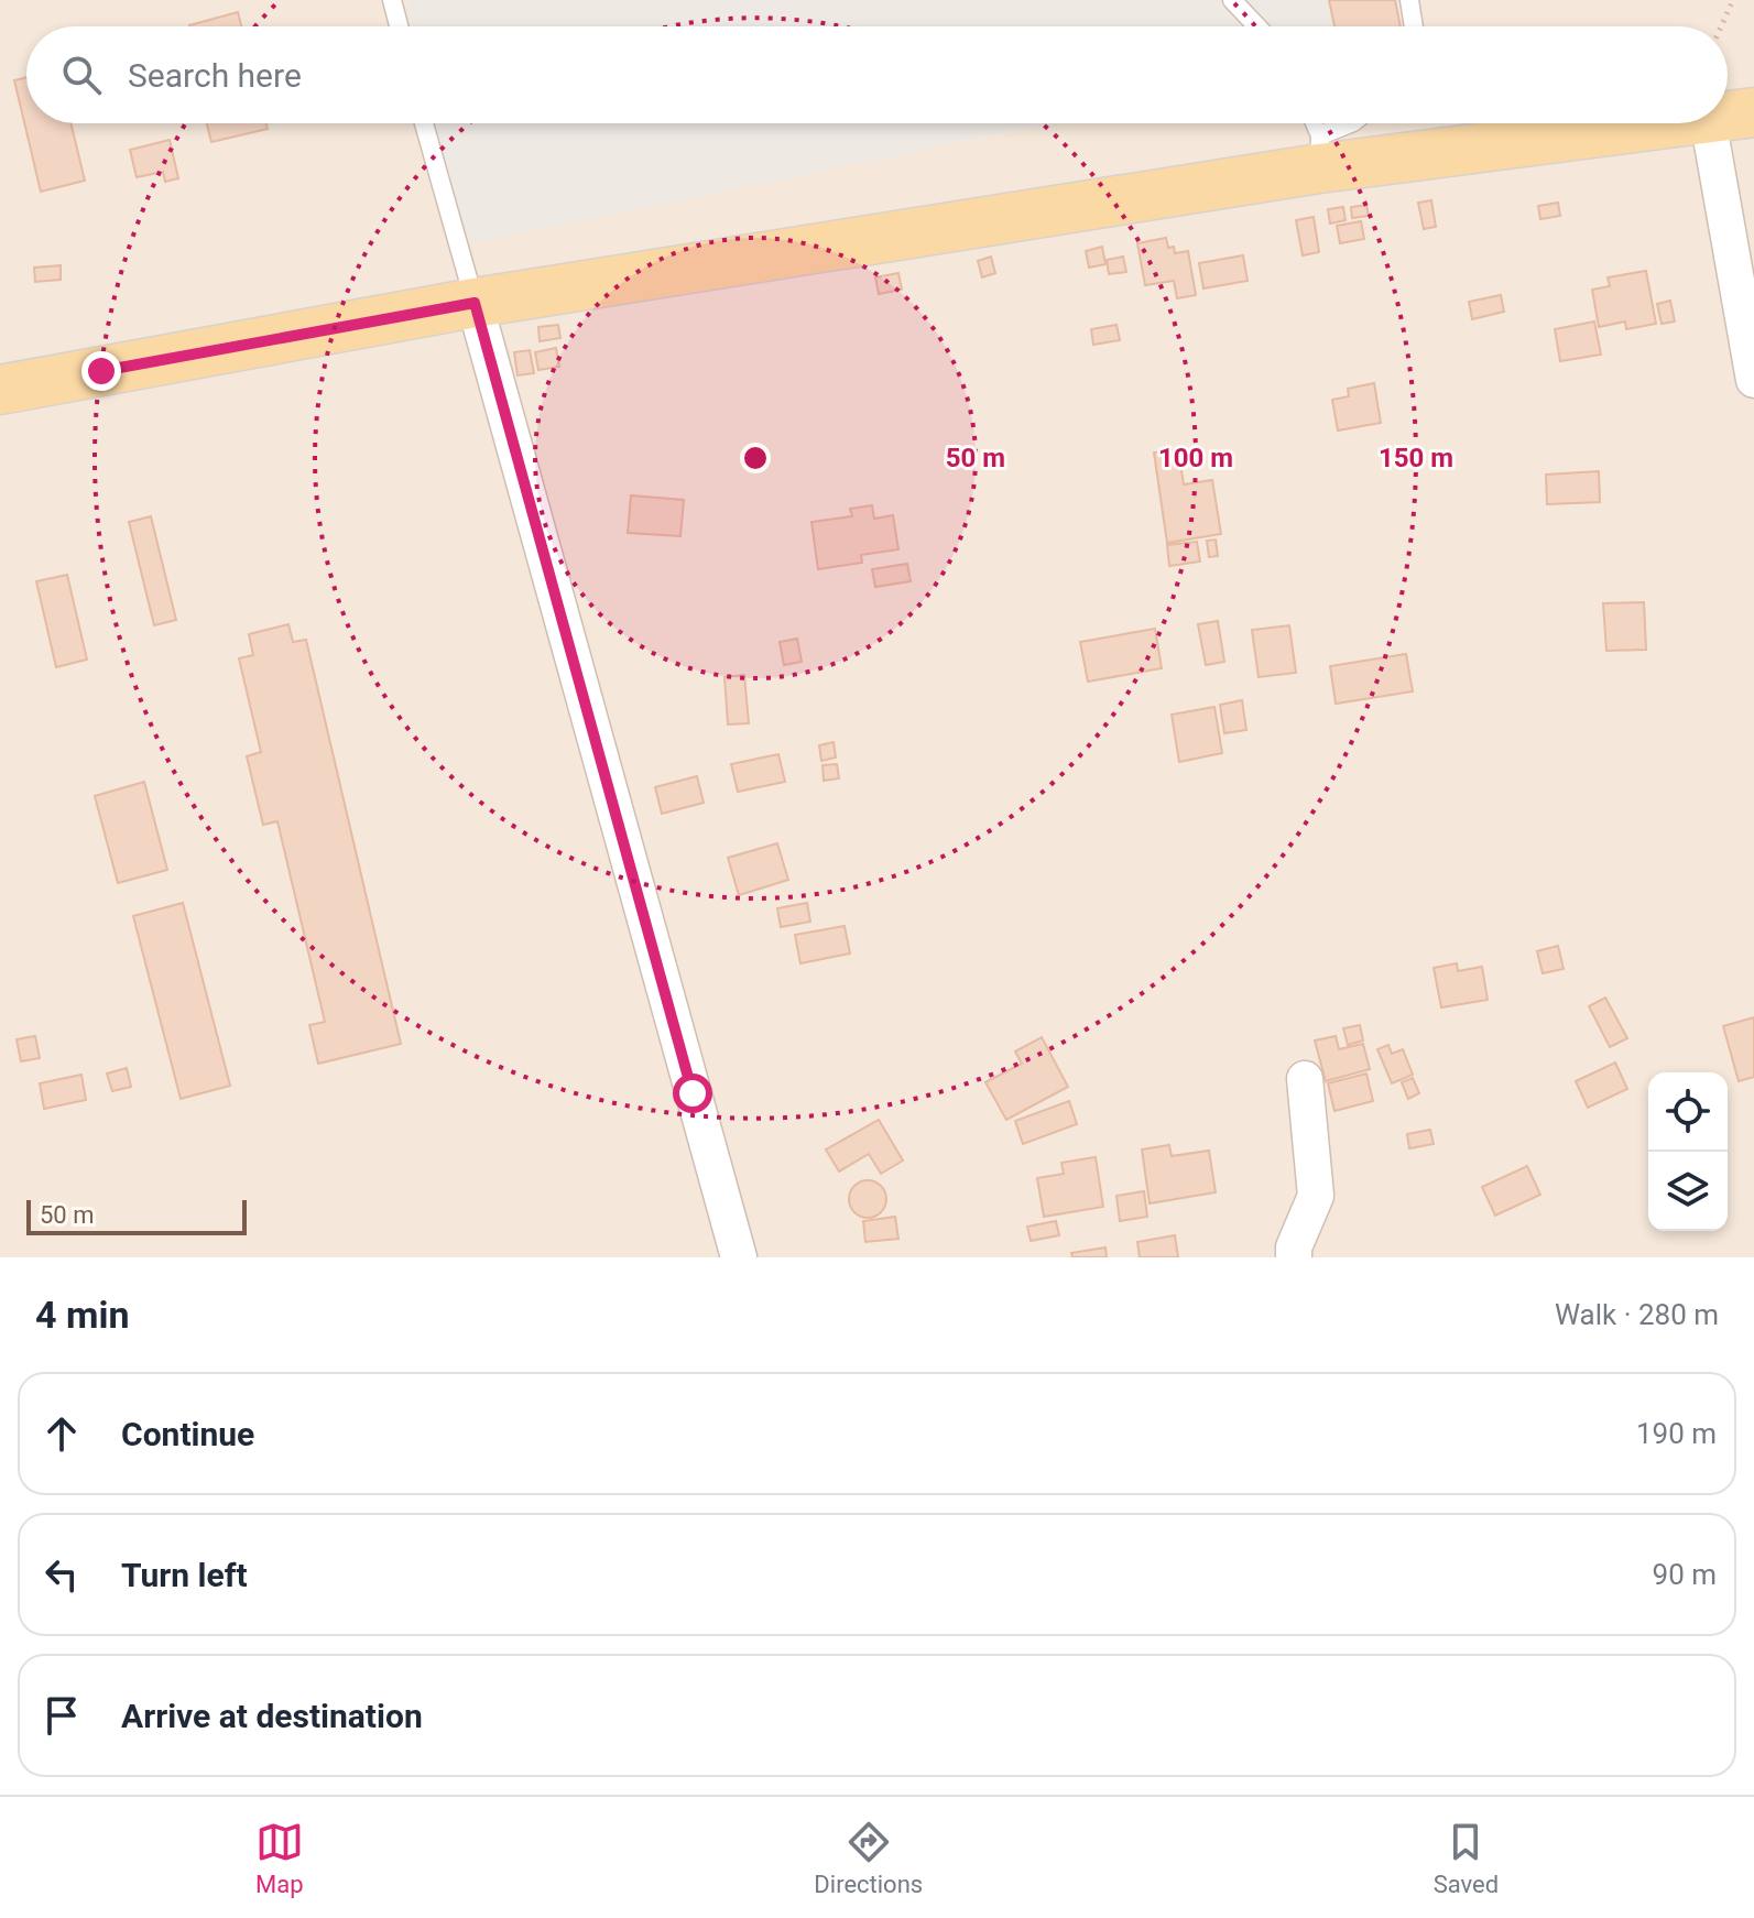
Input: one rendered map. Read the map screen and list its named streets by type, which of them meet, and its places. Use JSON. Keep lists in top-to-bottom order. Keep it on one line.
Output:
{"scale_bar":"50 m","page":{"search":"Search here","scale":"50 m","heading":["4 min","Walk · 280 m"],"list":[["Continue","190 m"],["Turn left","90 m"],"Arrive at destination"],"nav":["Map","Directions","Saved"]},"rings":["50 m","100 m","150 m"]}
